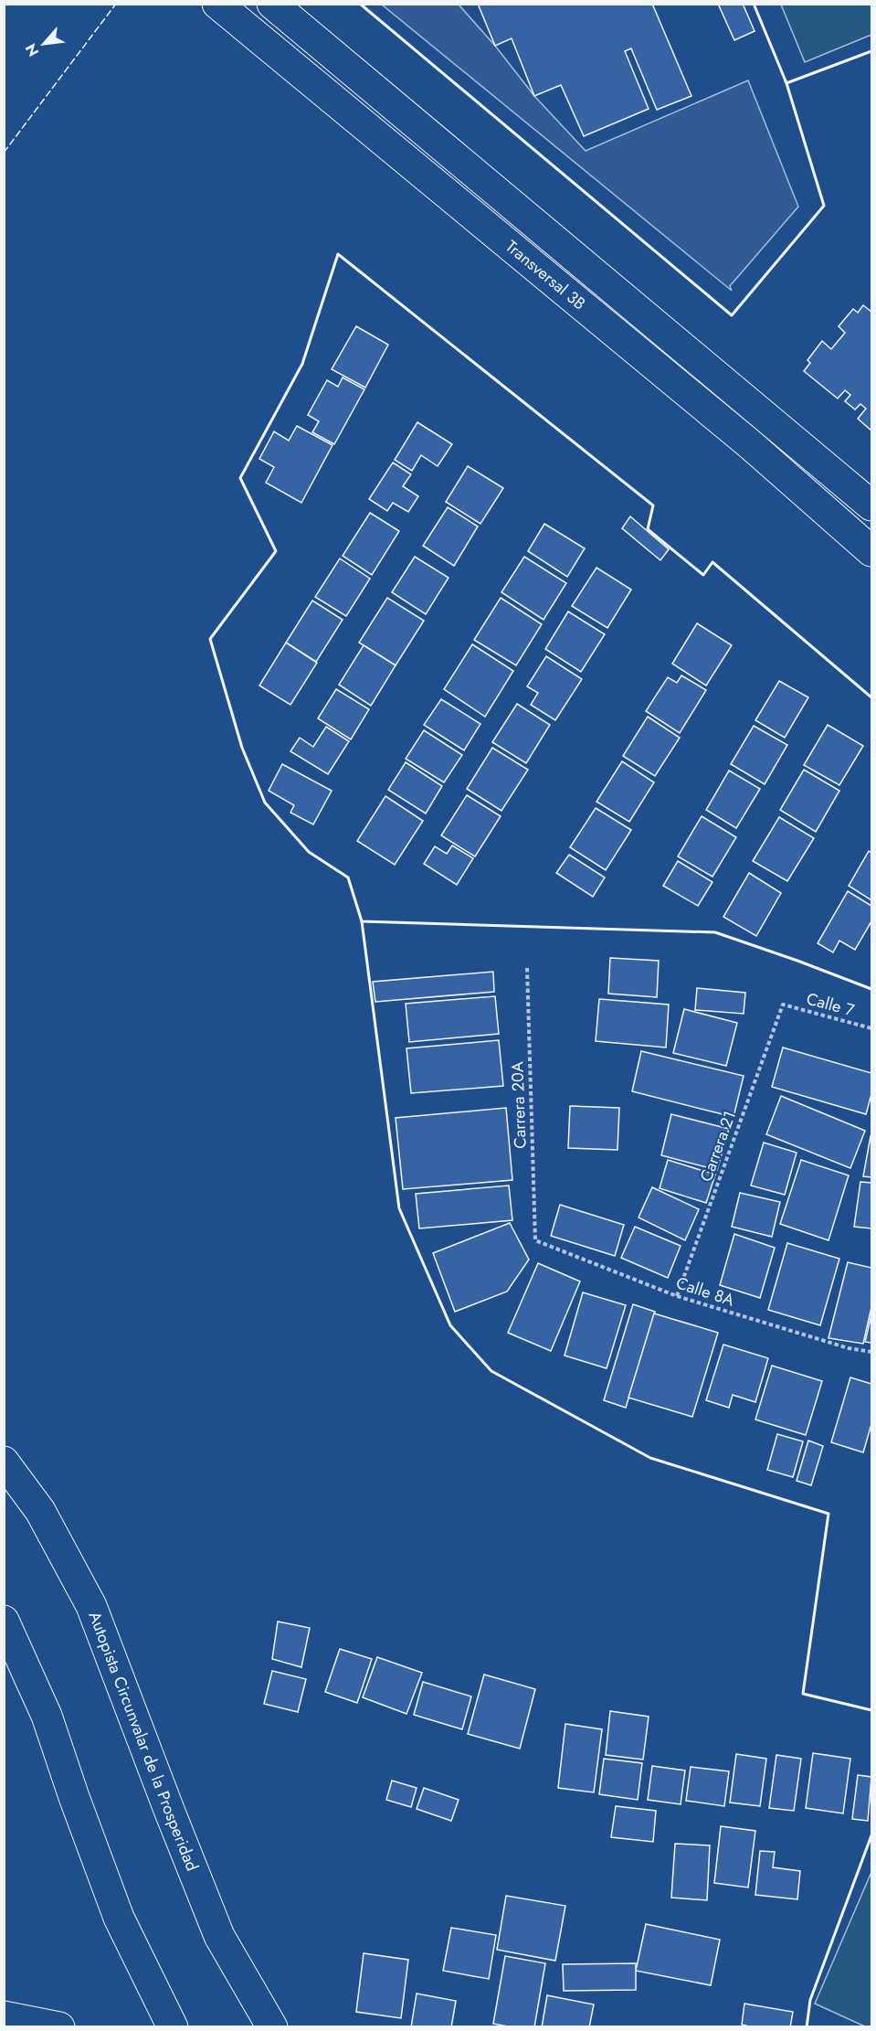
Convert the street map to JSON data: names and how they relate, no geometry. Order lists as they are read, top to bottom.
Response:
{
  "streets": {
    "main road": ["Transversal 3B", "Autopista Circunvalar de la Prosperidad"],
    "path": [
      "Calle 7",
      "Carrera 20A",
      "Carrera 21",
      "Calle 8A"
    ]
  },
  "crossings": [
    ["Calle 7", "Carrera 21"],
    ["Carrera 20A", "Calle 8A"],
    ["Carrera 21", "Calle 8A"]
  ],
  "north": "bottom left"
}
